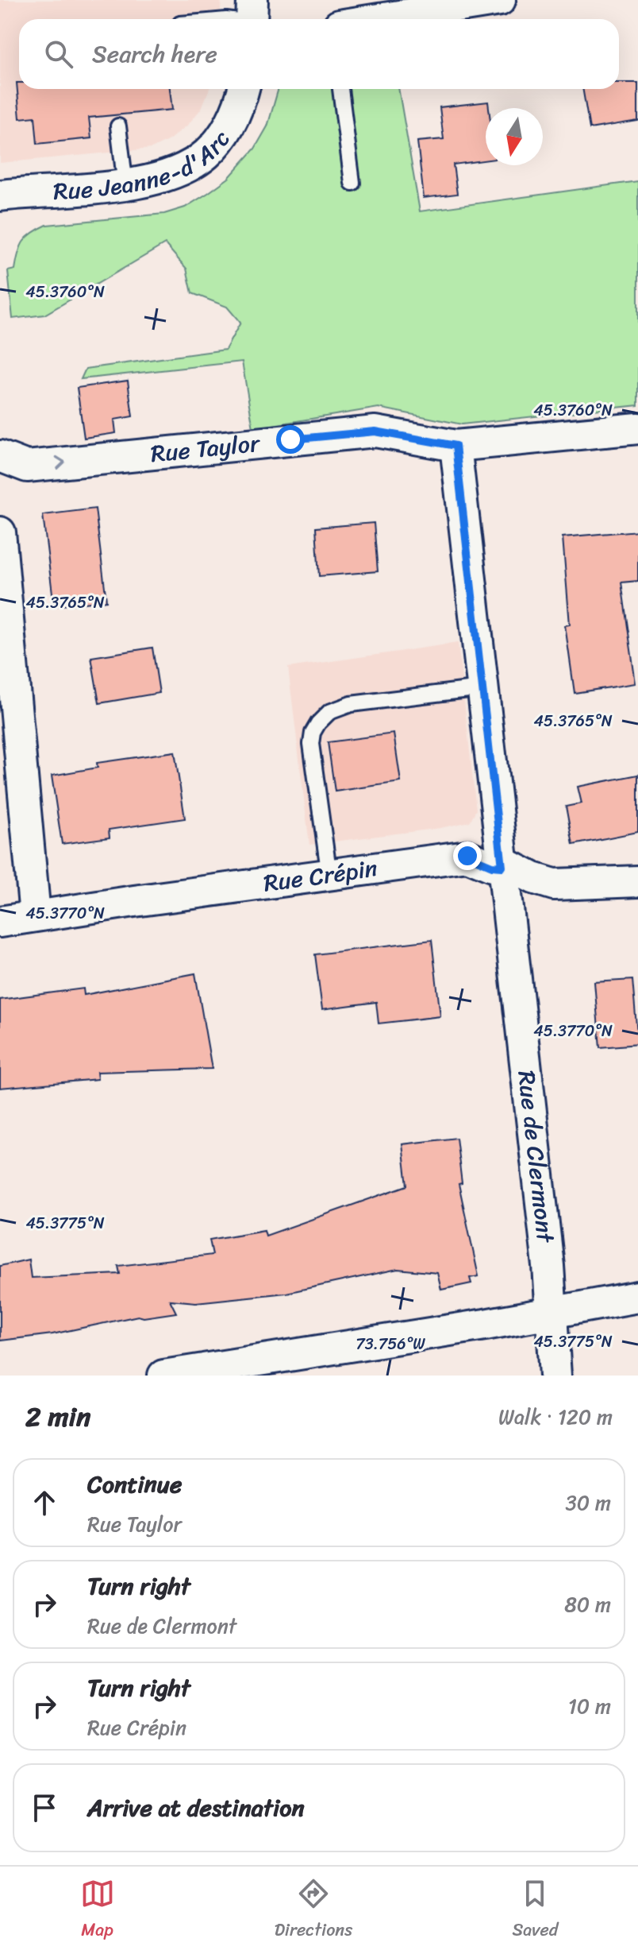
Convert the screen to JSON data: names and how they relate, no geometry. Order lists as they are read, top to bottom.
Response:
{
  "streets": {
    "street": [
      "Rue Jeanne-d'Arc",
      "Rue Taylor",
      "Rue Crépin",
      "Rue de Clermont"
    ]
  },
  "crossings": [
    ["Rue Taylor", "Rue de Clermont"],
    ["Rue Crépin", "Rue de Clermont"]
  ],
  "one_way": ["Rue Taylor"],
  "north": "bottom",
  "page": {
    "search": "Search here",
    "heading": ["2 min", "Walk · 120 m"],
    "list": [
      ["Continue", "Rue Taylor", "30 m"],
      ["Turn right", "Rue de Clermont", "80 m"],
      ["Turn right", "Rue Crépin", "10 m"],
      "Arrive at destination"
    ],
    "nav": ["Map", "Directions", "Saved"]
  },
  "coordinates": [
    "45.3760°N",
    "45.3765°N",
    "45.3770°N",
    "45.3775°N",
    "73.756°W"
  ]
}
